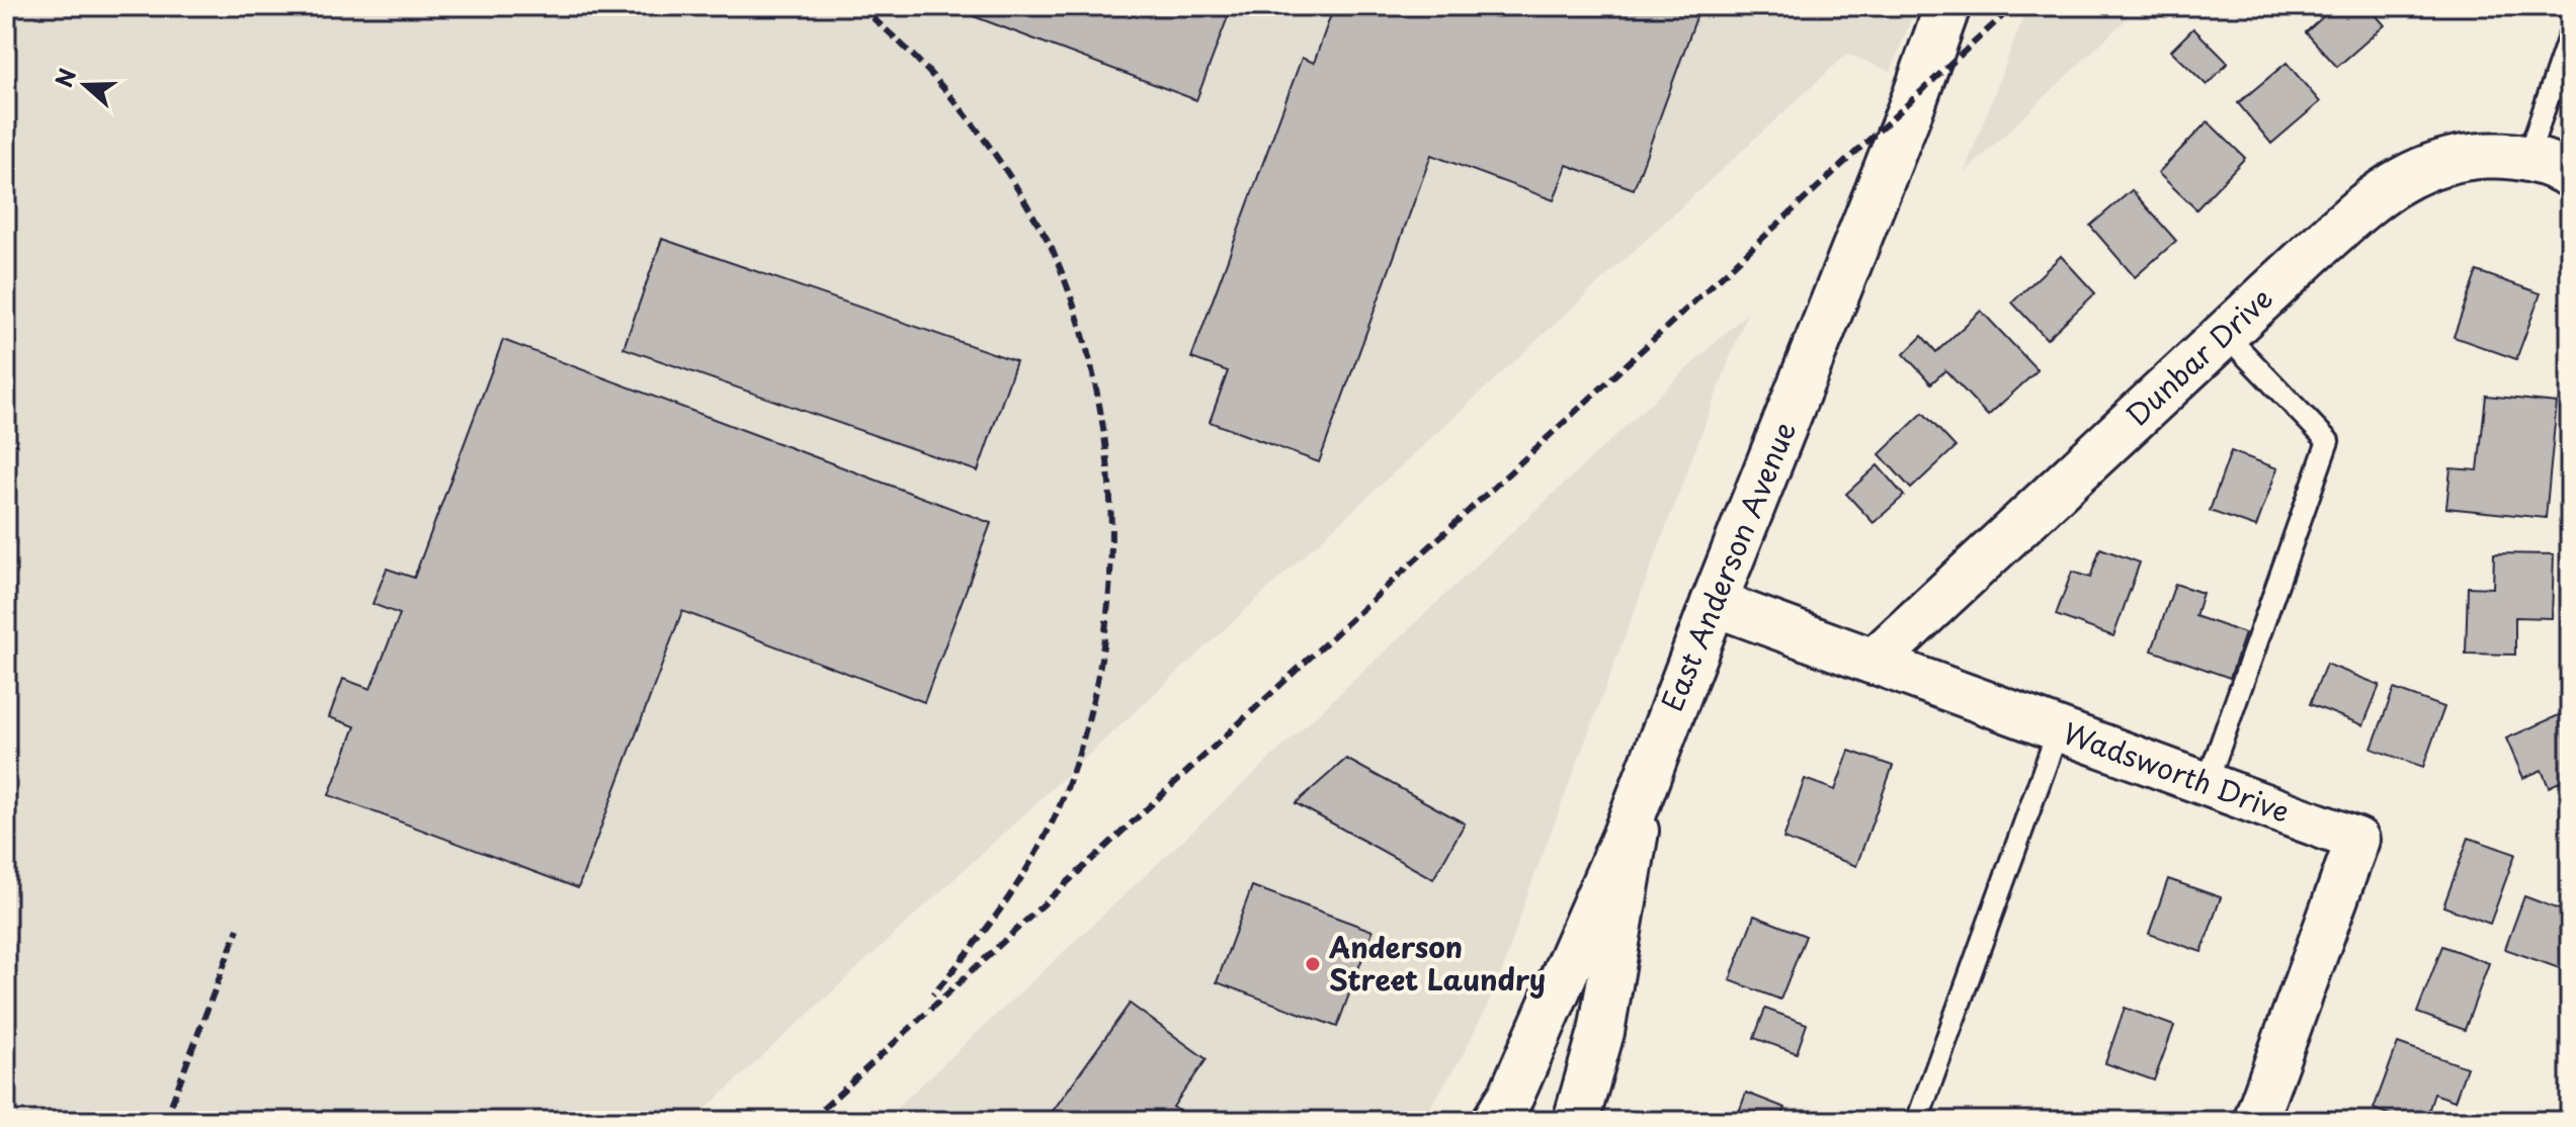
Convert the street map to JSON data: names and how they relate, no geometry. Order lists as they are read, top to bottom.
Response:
{
  "streets": {
    "street": ["Dunbar Drive", "East Anderson Avenue", "Wadsworth Drive"]
  },
  "crossings": [
    ["Dunbar Drive", "Wadsworth Drive"],
    ["East Anderson Avenue", "Wadsworth Drive"]
  ],
  "places": ["Anderson Street Laundry"],
  "north": "left"
}
